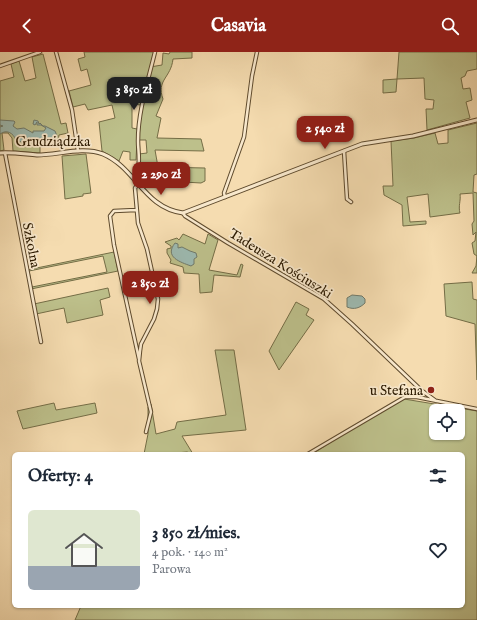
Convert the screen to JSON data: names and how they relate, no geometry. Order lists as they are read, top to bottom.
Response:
{
  "streets": {
    "street": ["Grudziądzka", "Szkolna", "Tadeusza Kościuszki"]
  },
  "crossings": [
    ["Grudziądzka", "Szkolna"],
    ["Grudziądzka", "Tadeusza Kościuszki"]
  ],
  "places": ["u Stefana"],
  "page": {
    "header": "Casavia",
    "price": [
      "3 850 zł",
      "2 540 zł",
      "2 290 zł",
      "2 850 zł"
    ],
    "heading": "Oferty: 4",
    "list": [
      {
        "name": "3 850 zł/mies.",
        "note": "4 pok. · 140 m² · Parowa"
      }
    ]
  }
}
